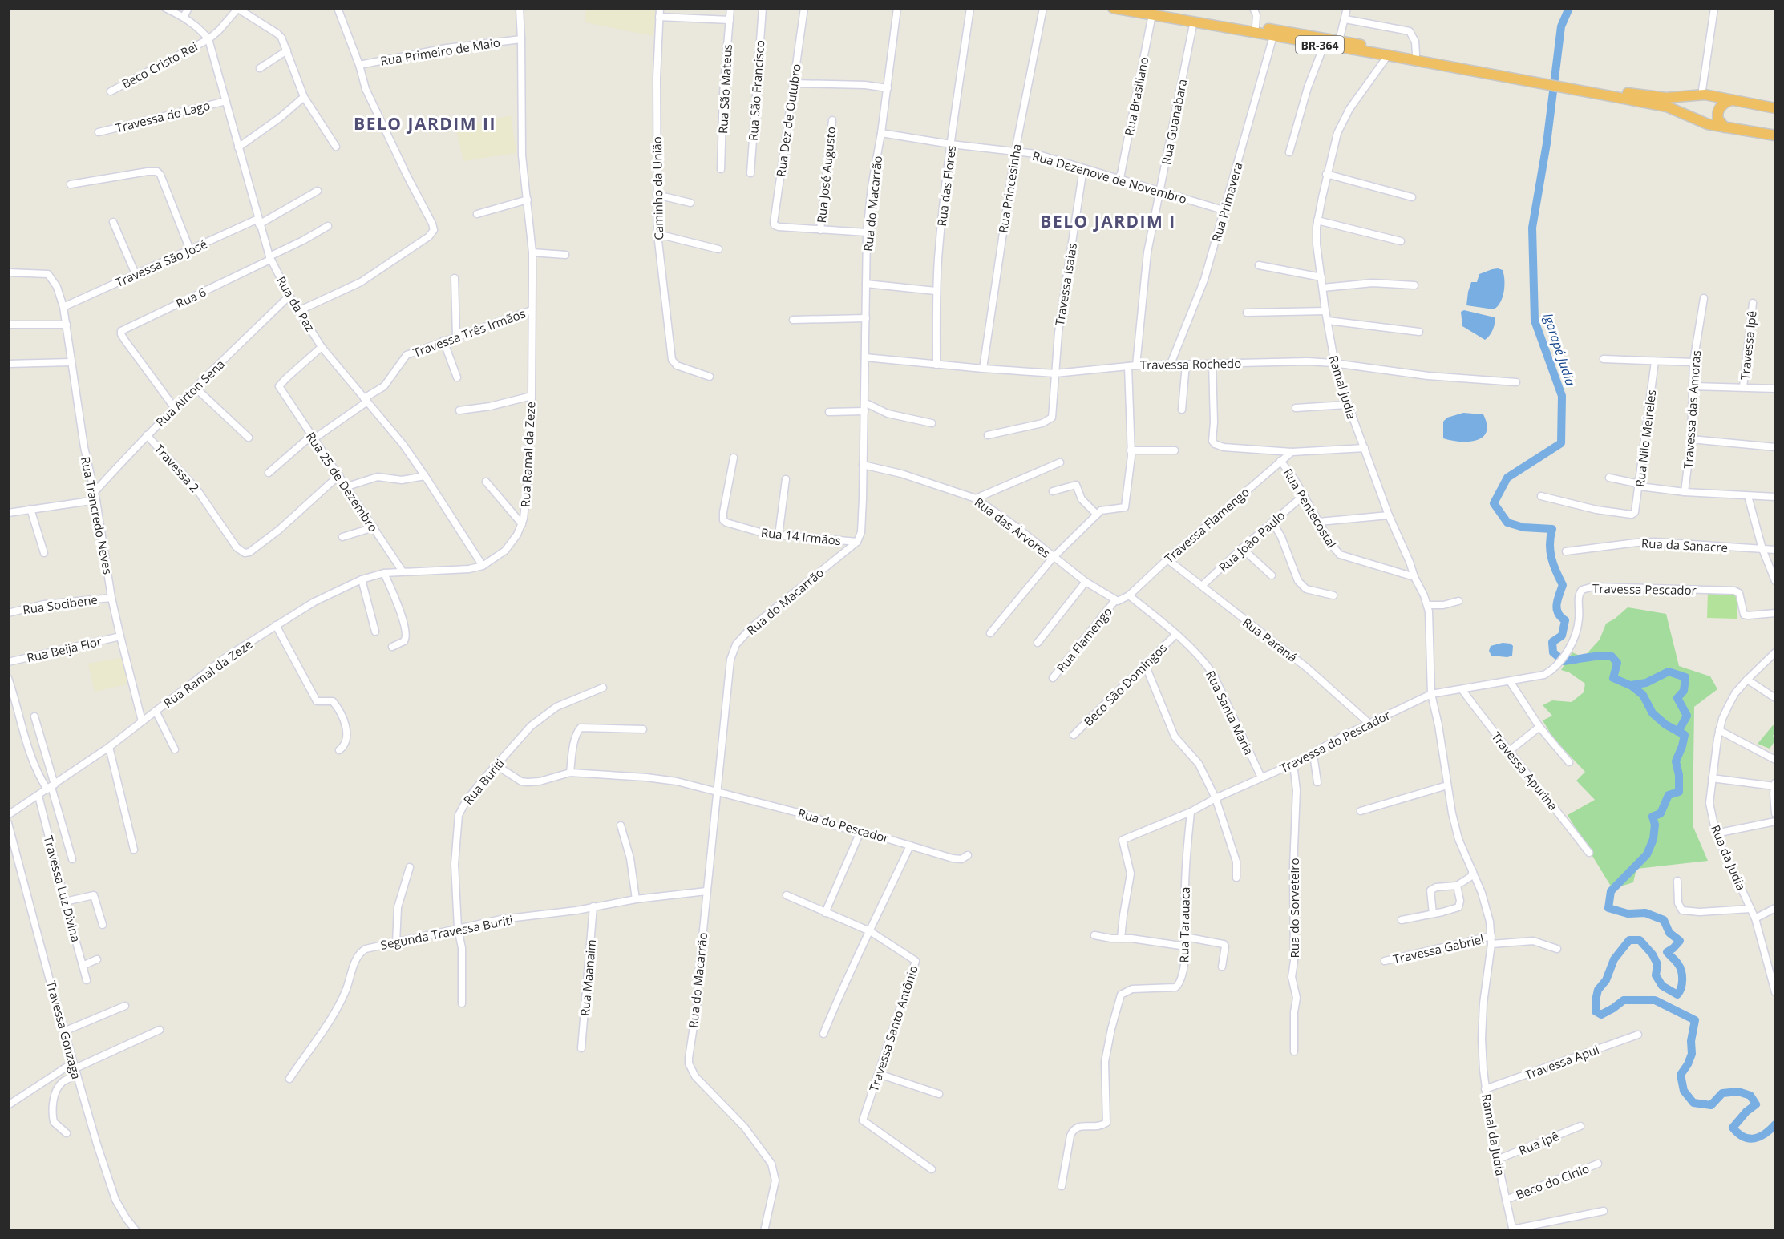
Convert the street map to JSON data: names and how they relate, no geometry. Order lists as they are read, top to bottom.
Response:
{
  "streets": {
    "highway": ["BR-364"],
    "street": [
      "Rua Primeiro de Maio",
      "Beco Cristo Rei",
      "Rua São Mateus",
      "Rua São Francisco",
      "Rua Brasiliano",
      "Travessa do Lago",
      "Rua Dez de Outubro",
      "Rua Guanabara",
      "Rua José Augusto",
      "Rua Dezenove de Novembro",
      "Rua das Flores",
      "Caminho da União",
      "Rua Princesinha",
      "Rua Primavera",
      "Rua do Macarrão",
      "Travessa São José",
      "Travessa Isaias",
      "Rua 6",
      "Rua da Paz",
      "Travessa Três Irmãos",
      "Travessa Ipê",
      "Travessa Rochedo",
      "Ramal Judia",
      "Rua Airton Sena",
      "Travessa das Amoras",
      "Rua Nilo Meireles",
      "Rua Ramal da Zeze",
      "Travessa 2",
      "Rua 25 de Dezembro",
      "Rua Pentecostal",
      "Rua Trancredo Neves",
      "Travessa Flamengo",
      "Rua das Árvores",
      "Rua 14 Irmãos",
      "Rua João Paulo",
      "Rua da Sanacre",
      "Travessa Pescador",
      "Rua Socibene",
      "Rua Flamengo",
      "Rua Paraná",
      "Rua Beija Flor",
      "Beco São Domingos",
      "Rua Santa Maria",
      "Travessa do Pescador",
      "Travessa Apurina",
      "Rua Buriti",
      "Rua do Pescador",
      "Rua da Judia",
      "Travessa Luz Divina",
      "Rua do Sorveteiro",
      "Rua Tarauaca",
      "Segunda Travessa Buriti",
      "Travessa Gabriel",
      "Rua Maanaim",
      "Travessa Santo Antônio",
      "Travessa Gonzaga",
      "Travessa Apui",
      "Ramal da Judia",
      "Rua Ipê",
      "Beco do Cirilo"
    ]
  },
  "crossings": [
    ["BR-364", "Rua Brasiliano"],
    ["BR-364", "Rua Guanabara"],
    ["BR-364", "Rua Primavera"],
    ["BR-364", "Ramal Judia"],
    ["Rua Primeiro de Maio", "Rua Ramal da Zeze"],
    ["Beco Cristo Rei", "Rua da Paz"],
    ["Rua Brasiliano", "Rua Dezenove de Novembro"],
    ["Travessa do Lago", "Rua da Paz"],
    ["Rua Dez de Outubro", "Rua José Augusto"],
    ["Rua Guanabara", "Rua Dezenove de Novembro"],
    ["Rua Guanabara", "Travessa Rochedo"],
    ["Rua Dezenove de Novembro", "Rua das Flores"],
    ["Rua Dezenove de Novembro", "Rua Princesinha"],
    ["Rua Dezenove de Novembro", "Rua Primavera"],
    ["Rua Dezenove de Novembro", "Rua do Macarrão"],
    ["Rua Dezenove de Novembro", "Travessa Isaias"],
    ["Rua das Flores", "Travessa Rochedo"],
    ["Rua Princesinha", "Travessa Rochedo"],
    ["Rua Primavera", "Travessa Rochedo"],
    ["Rua do Macarrão", "Travessa Rochedo"],
    ["Rua do Macarrão", "Rua das Árvores"],
    ["Rua do Macarrão", "Rua 14 Irmãos"],
    ["Rua do Macarrão", "Rua do Pescador"],
    ["Rua do Macarrão", "Segunda Travessa Buriti"],
    ["Travessa São José", "Rua da Paz"],
    ["Travessa São José", "Rua Trancredo Neves"],
    ["Travessa Isaias", "Travessa Rochedo"],
    ["Rua 6", "Rua da Paz"],
    ["Rua 6", "Rua Airton Sena"],
    ["Rua da Paz", "Travessa Três Irmãos"],
    ["Rua da Paz", "Rua Airton Sena"],
    ["Rua da Paz", "Rua Ramal da Zeze"],
    ["Rua da Paz", "Rua 25 de Dezembro"],
    ["Travessa Três Irmãos", "Rua Ramal da Zeze"],
    ["Travessa Rochedo", "Ramal Judia"],
    ["Ramal Judia", "Rua Pentecostal"],
    ["Ramal Judia", "Travessa do Pescador"],
    ["Rua Airton Sena", "Travessa 2"],
    ["Rua Airton Sena", "Rua Trancredo Neves"],
    ["Rua Ramal da Zeze", "Rua 25 de Dezembro"],
    ["Rua Ramal da Zeze", "Rua Trancredo Neves"],
    ["Rua Ramal da Zeze", "Travessa Luz Divina"],
    ["Travessa 2", "Rua 25 de Dezembro"],
    ["Rua Pentecostal", "Travessa Flamengo"],
    ["Rua Pentecostal", "Rua João Paulo"],
    ["Rua Trancredo Neves", "Rua Socibene"],
    ["Rua Trancredo Neves", "Rua Beija Flor"],
    ["Travessa Flamengo", "Rua Paraná"],
    ["Travessa Flamengo", "Rua Santa Maria"],
    ["Rua das Árvores", "Rua Flamengo"],
    ["Rua João Paulo", "Rua Paraná"],
    ["Travessa Pescador", "Travessa do Pescador"],
    ["Rua Paraná", "Travessa do Pescador"],
    ["Beco São Domingos", "Rua Santa Maria"],
    ["Rua Santa Maria", "Travessa do Pescador"],
    ["Travessa do Pescador", "Travessa Apurina"],
    ["Travessa do Pescador", "Rua do Sorveteiro"],
    ["Travessa do Pescador", "Rua Tarauaca"],
    ["Rua Buriti", "Rua do Pescador"],
    ["Rua Buriti", "Segunda Travessa Buriti"],
    ["Segunda Travessa Buriti", "Rua Maanaim"],
    ["Travessa Apui", "Ramal da Judia"],
    ["Ramal da Judia", "Rua Ipê"],
    ["Ramal da Judia", "Beco do Cirilo"]
  ],
  "districts": ["BELO JARDIM II", "BELO JARDIM I"],
  "water": ["Igarapé Judia"]
}
